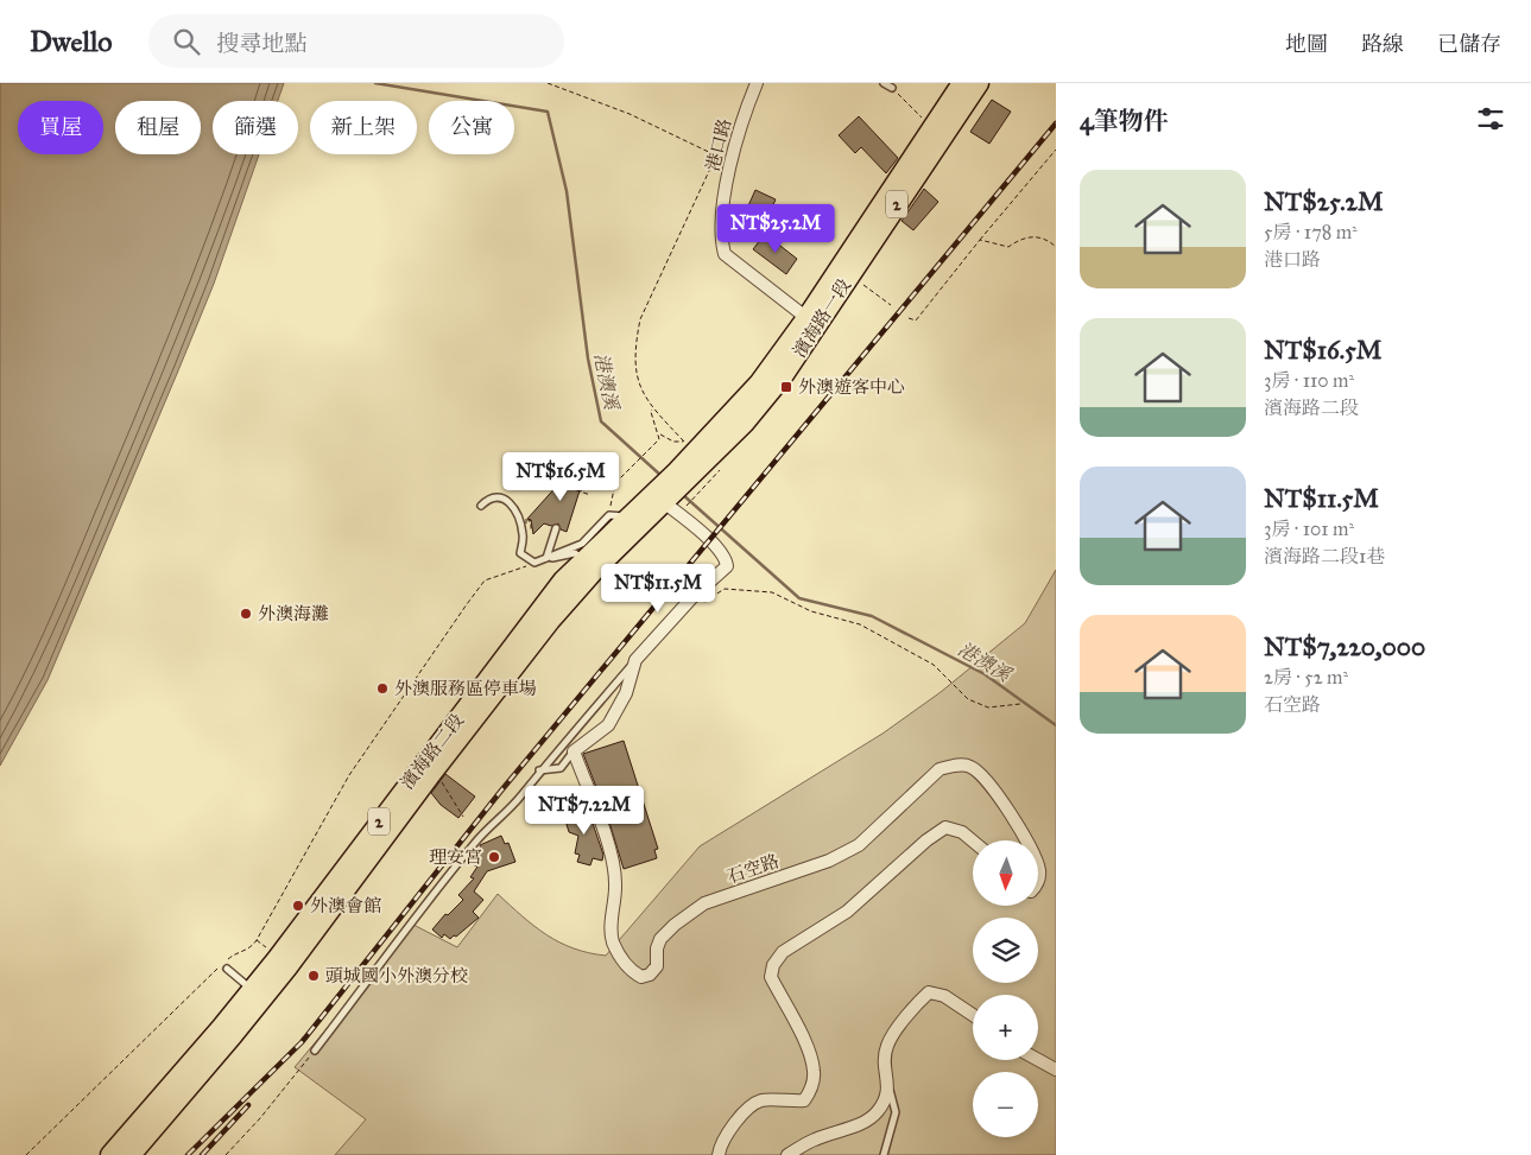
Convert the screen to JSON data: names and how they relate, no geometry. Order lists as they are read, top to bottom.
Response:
{
  "streets": {
    "main road": ["2", "濱海路一段", "濱海路二段"],
    "street": ["港口路", "石空路"]
  },
  "crossings": [
    ["港口路", "濱海路一段"],
    ["2", "濱海路一段"],
    ["2", "濱海路二段"]
  ],
  "water": ["港澳溪"],
  "places": {
    "transit": ["外澳遊客中心"],
    "other": [
      "外澳海灘",
      "外澳服務區停車場",
      "理安宮",
      "外澳會館",
      "頭城國小外澳分校"
    ]
  },
  "north": "bottom",
  "page": {
    "header": "Dwello",
    "search": "搜尋地點",
    "nav": ["地圖", "路線", "已儲存"],
    "heading": "4筆物件",
    "chip": [
      "買屋",
      "租屋",
      "篩選",
      "新上架",
      "公寓"
    ],
    "list": [
      {
        "name": "NT$25.2M",
        "note": "5房 · 178 m² · 港口路"
      },
      {
        "name": "NT$16.5M",
        "note": "3房 · 110 m² · 濱海路二段"
      },
      {
        "name": "NT$11.5M",
        "note": "3房 · 101 m² · 濱海路二段1巷"
      },
      {
        "name": "NT$7,220,000",
        "note": "2房 · 52 m² · 石空路"
      }
    ],
    "price": [
      "NT$25.2M",
      "NT$16.5M",
      "NT$11.5M",
      "NT$7.22M"
    ],
    "map_buttons": ["+", "−"]
  }
}
